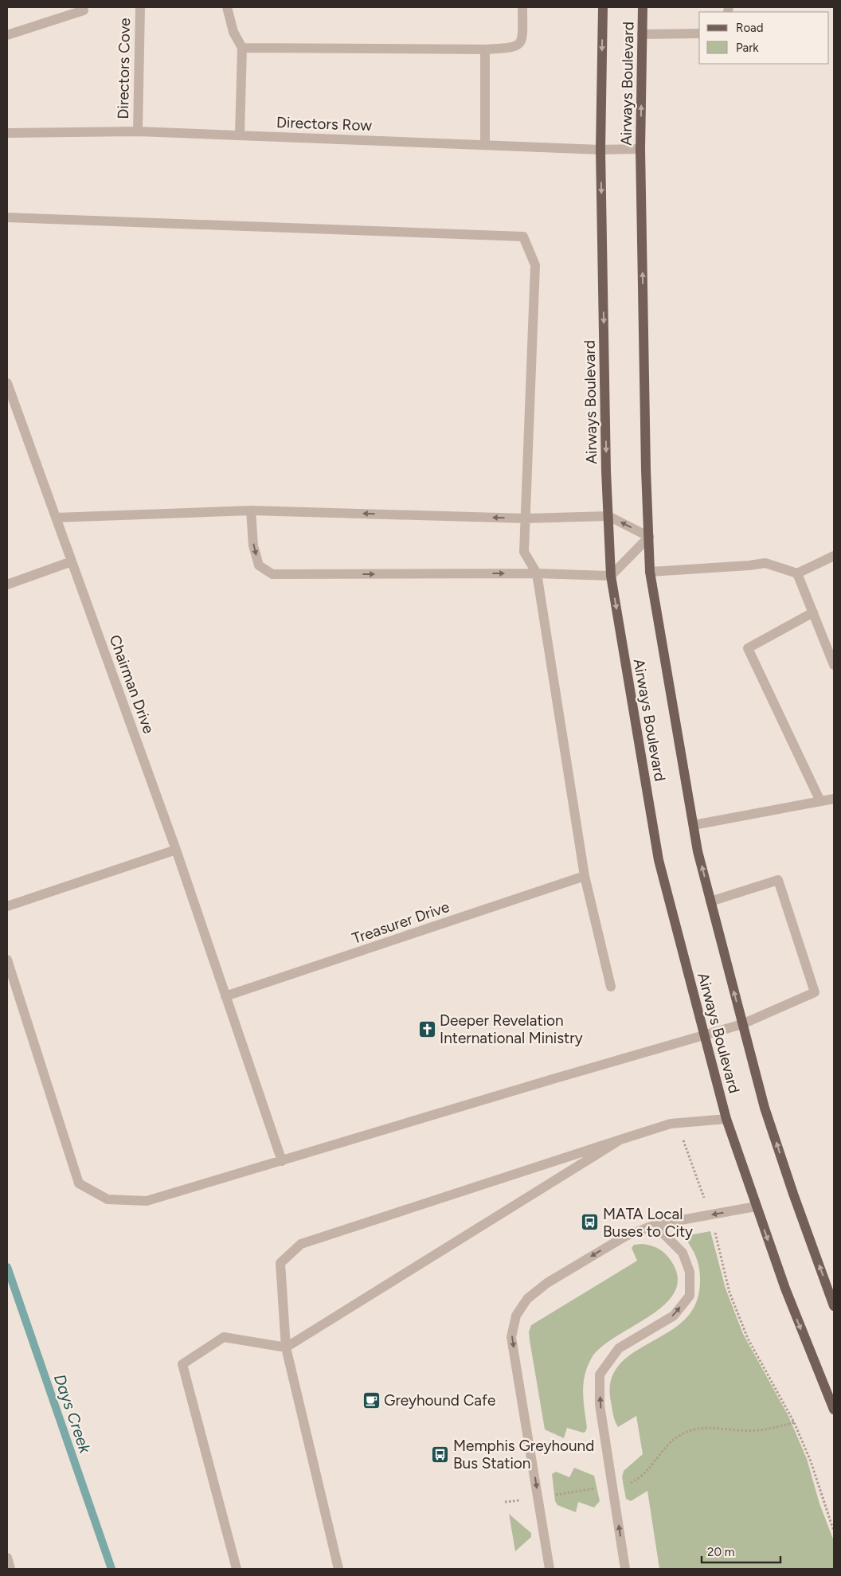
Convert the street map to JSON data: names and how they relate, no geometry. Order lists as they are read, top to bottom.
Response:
{
  "streets": {
    "main road": ["Airways Boulevard"],
    "street": [
      "Directors Cove",
      "Directors Row",
      "Chairman Drive",
      "Treasurer Drive"
    ]
  },
  "crossings": [
    ["Directors Cove", "Directors Row"],
    ["Airways Boulevard", "Directors Row"],
    ["Chairman Drive", "Treasurer Drive"]
  ],
  "water": ["Days Creek"],
  "places": {
    "church": ["Deeper Revelation International Ministry"],
    "bus stop": ["MATA Local Buses to City", "Memphis Greyhound Bus Station"],
    "cafe": ["Greyhound Cafe"]
  },
  "legend": ["Road", "Park"],
  "scale_bar": "20 m"
}
